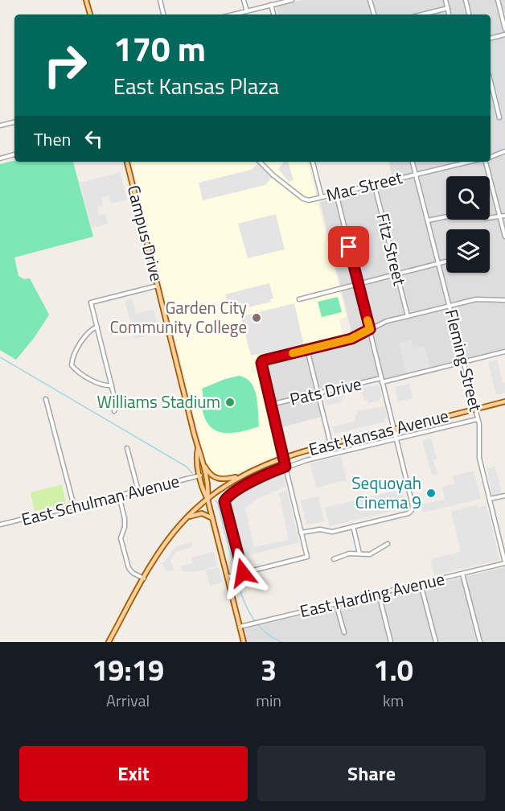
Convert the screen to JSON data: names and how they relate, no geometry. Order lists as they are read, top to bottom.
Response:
{
  "streets": {
    "main road": ["Campus Drive", "East Kansas Avenue"],
    "street": [
      "Mac Street",
      "Fitz Street",
      "Fleming Street",
      "Pats Drive",
      "East Schulman Avenue",
      "East Harding Avenue"
    ]
  },
  "crossings": [
    ["Mac Street", "Fitz Street"],
    ["Mac Street", "Fleming Street"],
    ["Campus Drive", "East Kansas Avenue"],
    ["Campus Drive", "East Schulman Avenue"],
    ["Campus Drive", "East Harding Avenue"],
    ["Fleming Street", "Pats Drive"],
    ["Fleming Street", "East Kansas Avenue"],
    ["Fleming Street", "East Harding Avenue"]
  ],
  "places": ["Garden City Community College", "Williams Stadium", "Sequoyah Cinema 9"],
  "page": {
    "turn": ["170 m", "East Kansas Plaza"],
    "then": "Then",
    "eta": [
      "19:19",
      "Arrival",
      "3",
      "min",
      "1.0",
      "km"
    ],
    "buttons": ["Exit", "Share"]
  }
}
